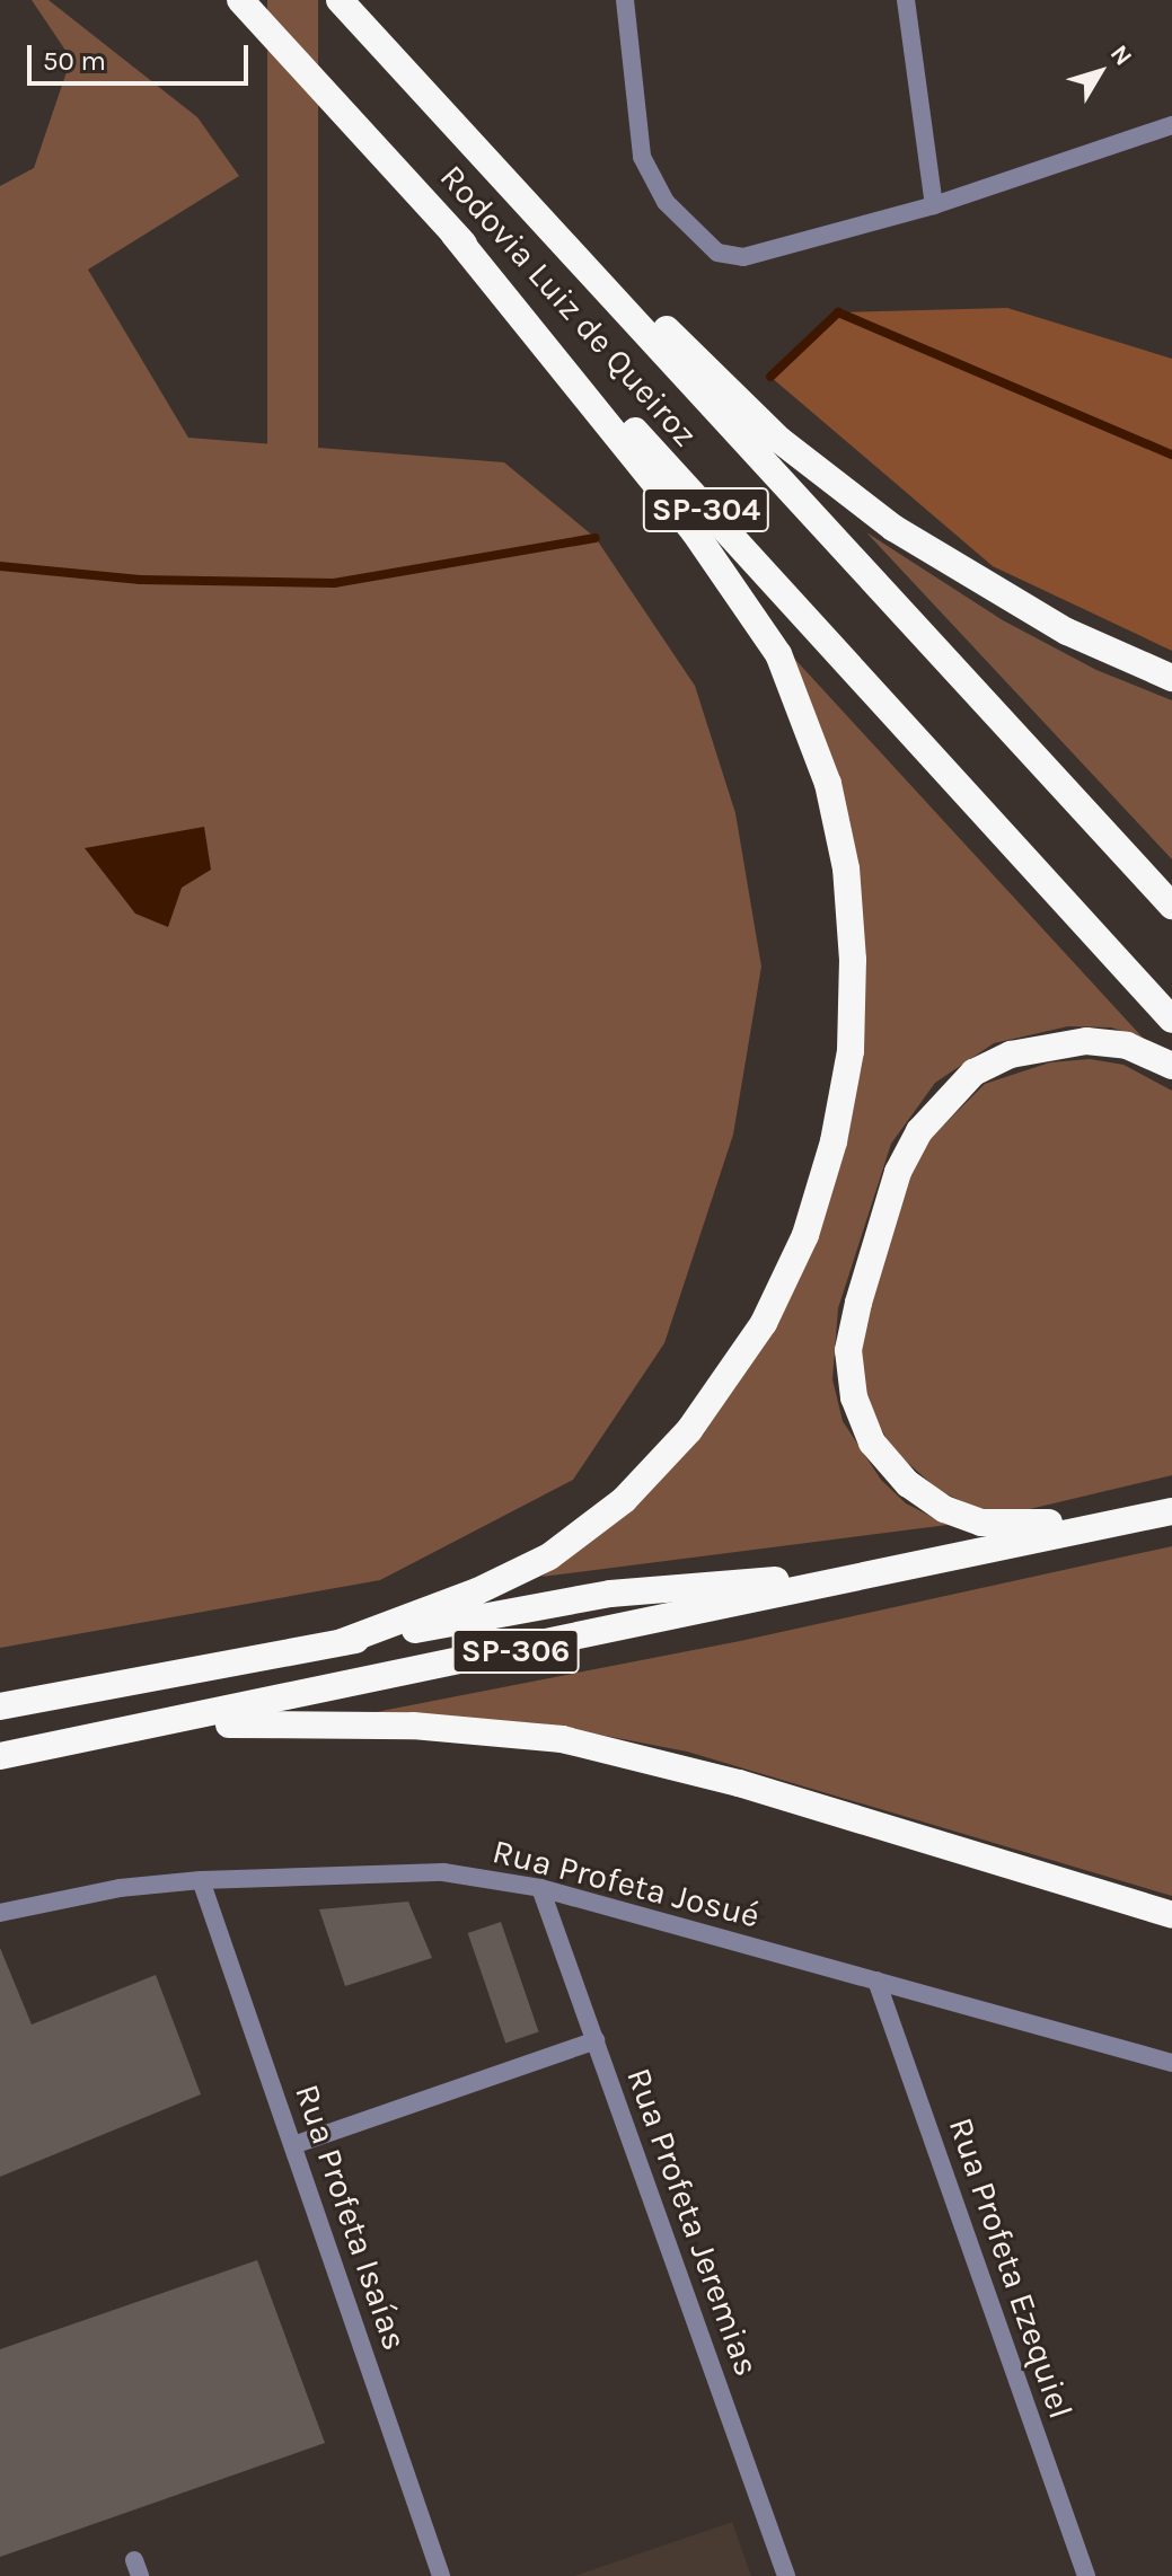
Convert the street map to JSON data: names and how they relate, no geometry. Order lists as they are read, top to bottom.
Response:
{
  "streets": {
    "highway": ["Rodovia Luiz de Queiroz", "SP-304", "SP-306"],
    "street": [
      "Rua Profeta Josué",
      "Rua Profeta Isaías",
      "Rua Profeta Jeremias",
      "Rua Profeta Ezequiel"
    ]
  },
  "crossings": [
    ["Rua Profeta Josué", "Rua Profeta Isaías"],
    ["Rua Profeta Josué", "Rua Profeta Jeremias"],
    ["Rua Profeta Josué", "Rua Profeta Ezequiel"]
  ],
  "scale_bar": "50 m",
  "north": "top right"
}
